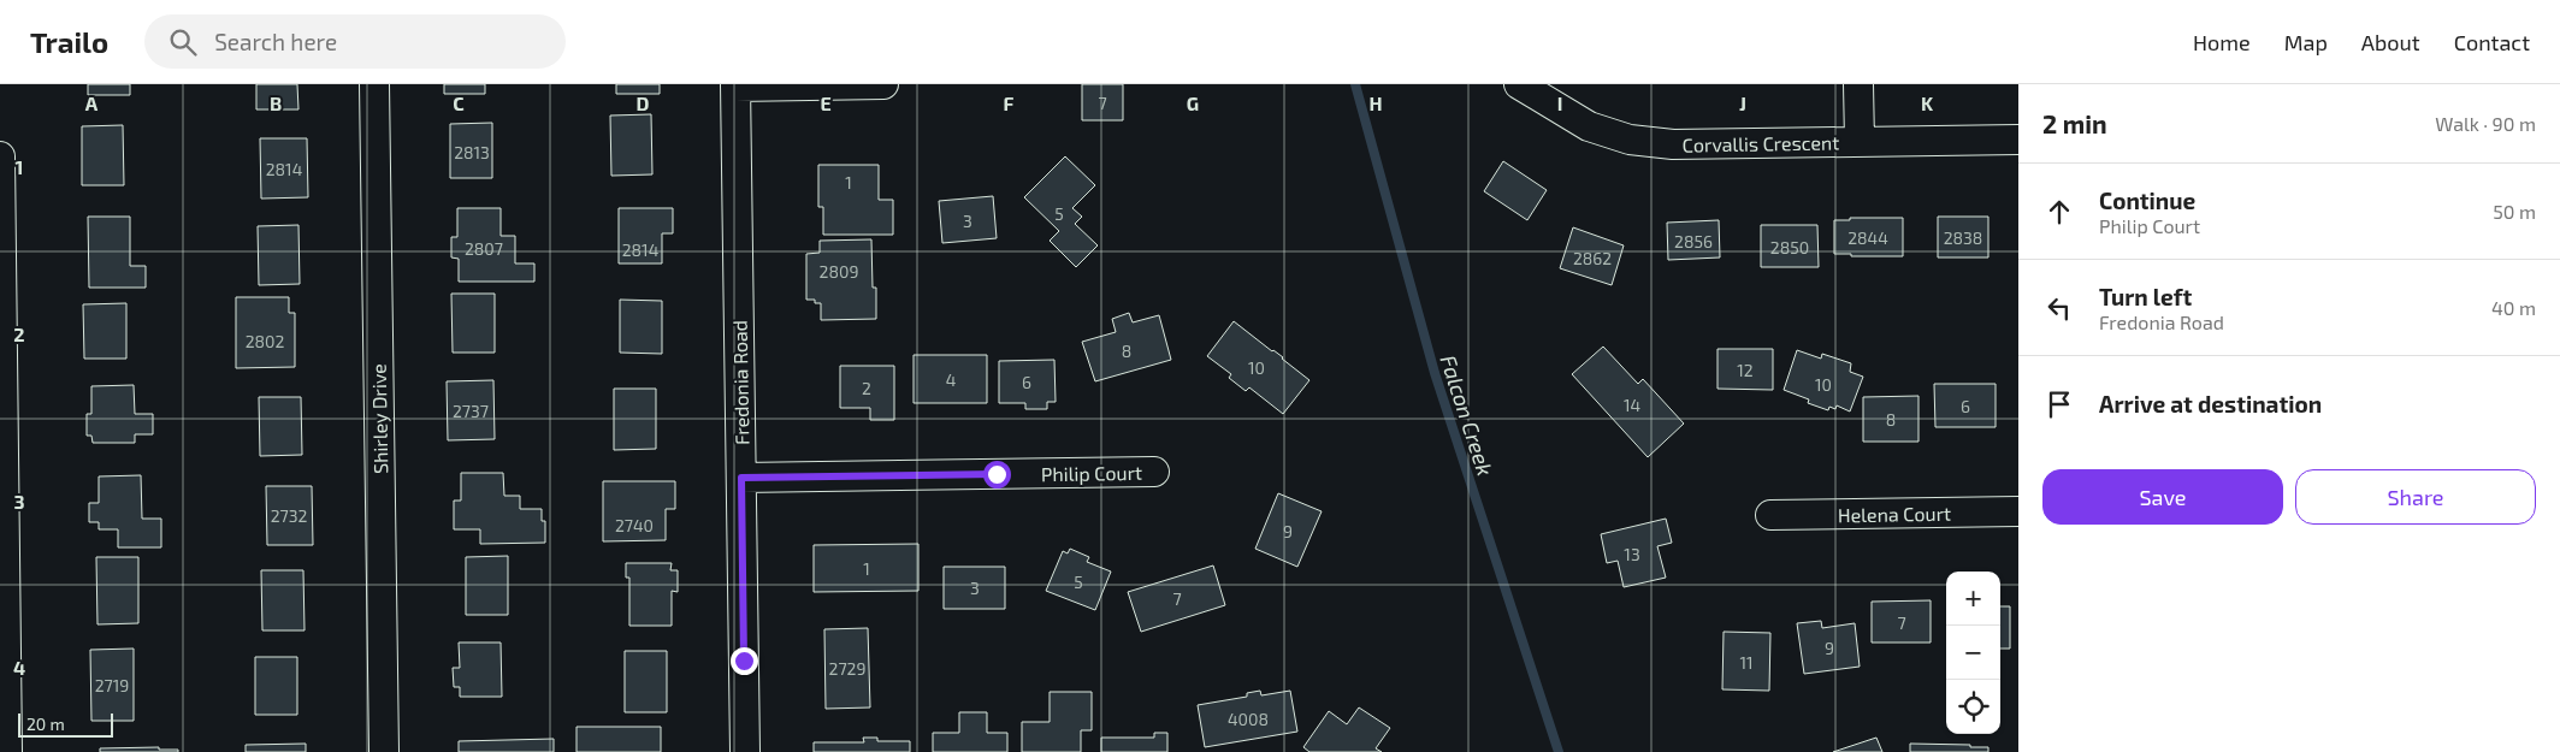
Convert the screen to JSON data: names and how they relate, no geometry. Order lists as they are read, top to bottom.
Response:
{
  "streets": {
    "street": [
      "Corvallis Crescent",
      "Fredonia Road",
      "Shirley Drive",
      "Philip Court",
      "Helena Court"
    ]
  },
  "crossings": [
    ["Fredonia Road", "Philip Court"]
  ],
  "water": ["Falcon Creek"],
  "house_numbers": [
    "7",
    "2813",
    "2814",
    "1",
    "5",
    "3",
    "2844",
    "2838",
    "2856",
    "2850",
    "2807",
    "2814",
    "2862",
    "2809",
    "2802",
    "8",
    "10",
    "12",
    "4",
    "6",
    "10",
    "2",
    "14",
    "6",
    "2737",
    "8",
    "2732",
    "2740",
    "9",
    "13",
    "1",
    "5",
    "3",
    "7",
    "7",
    "9",
    "11",
    "2729",
    "2719",
    "4008"
  ],
  "scale_bar": "20 m",
  "page": {
    "header": "Trailo",
    "search": "Search here",
    "nav": [
      "Home",
      "Map",
      "About",
      "Contact"
    ],
    "heading": ["2 min", "Walk · 90 m"],
    "list": [
      ["Continue", "Philip Court", "50 m"],
      ["Turn left", "Fredonia Road", "40 m"],
      "Arrive at destination"
    ],
    "buttons": ["Save", "Share"],
    "map_buttons": ["+", "−"],
    "scale": "20 m"
  },
  "grid": {
    "columns": [
      "A",
      "B",
      "C",
      "D",
      "E",
      "F",
      "G",
      "H",
      "I",
      "J",
      "K"
    ],
    "rows": [
      "1",
      "2",
      "3",
      "4"
    ]
  }
}
